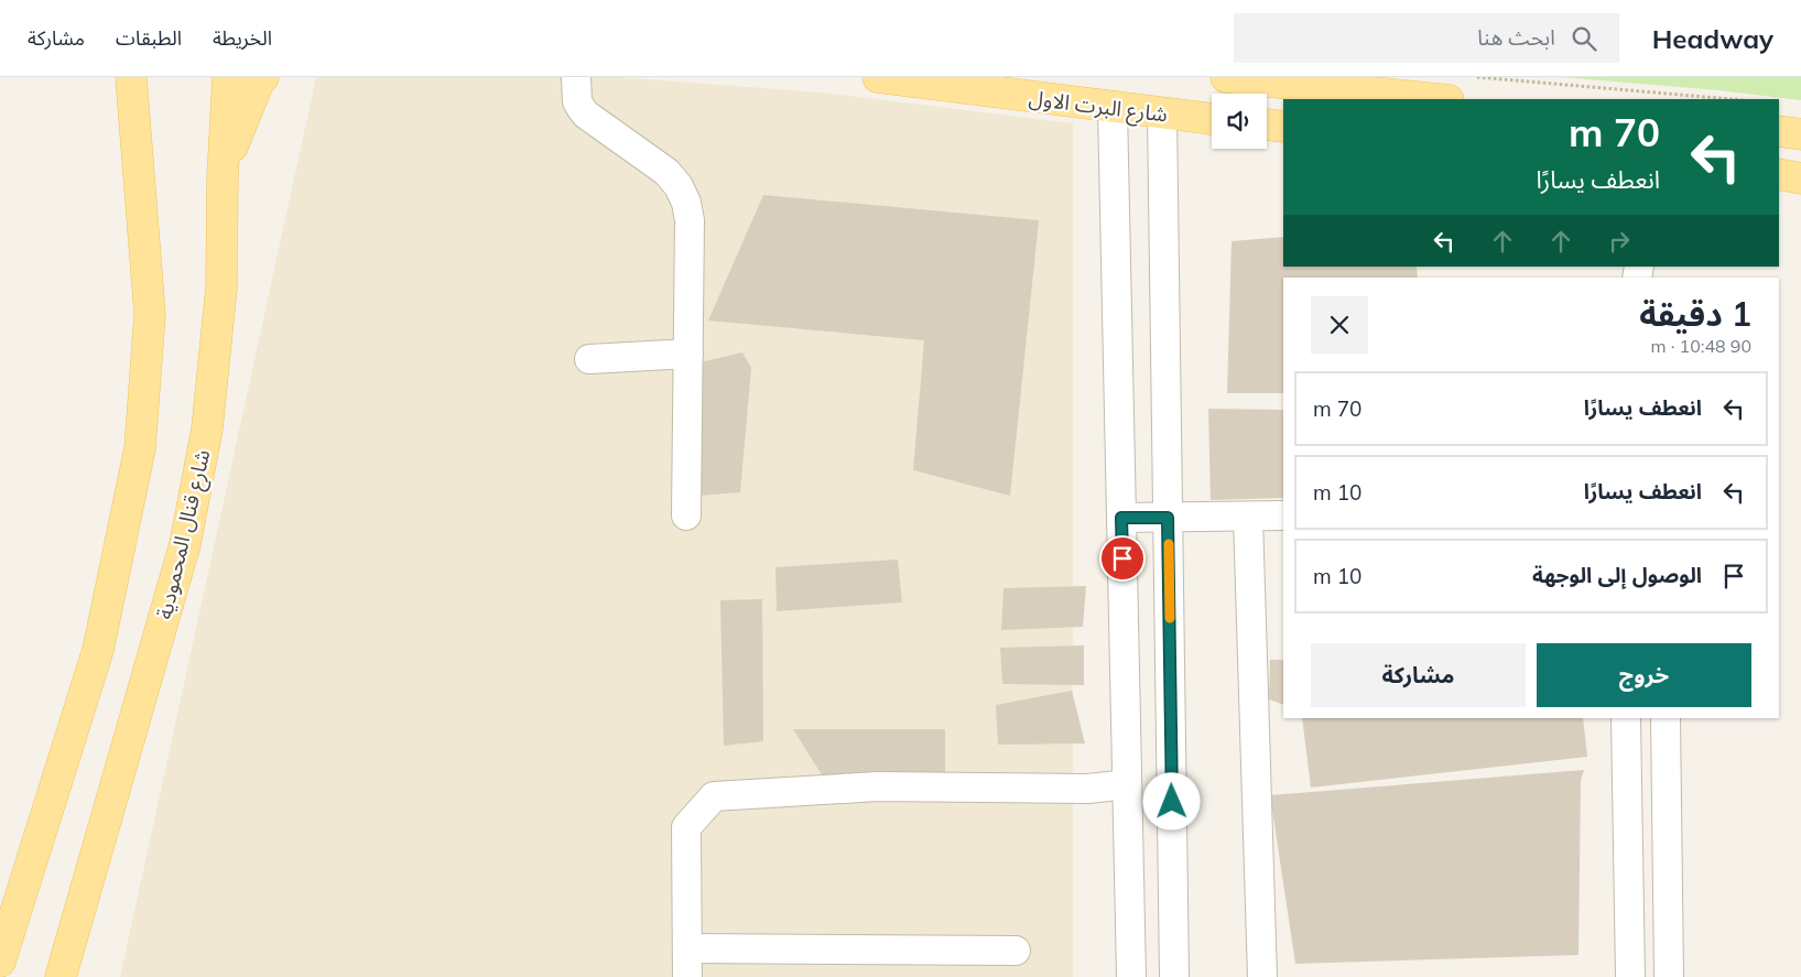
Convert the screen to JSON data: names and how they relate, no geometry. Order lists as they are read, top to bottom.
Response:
{
  "streets": {
    "main road": ["شارع البرت الاول", "شارع قنال المحمودية"]
  },
  "page": {
    "header": "Headway",
    "search": "ابحث هنا",
    "nav": ["الخريطة", "الطبقات", "مشاركة"],
    "turn": ["70 m", "انعطف يسارًا"],
    "heading": ["1 دقيقة", "90 m · 10:48"],
    "list": [
      {
        "name": "انعطف يسارًا",
        "value": "70 m"
      },
      {
        "name": "انعطف يسارًا",
        "value": "10 m"
      },
      {
        "name": "الوصول إلى الوجهة",
        "value": "10 m"
      }
    ],
    "buttons": ["خروج", "مشاركة"]
  }
}
